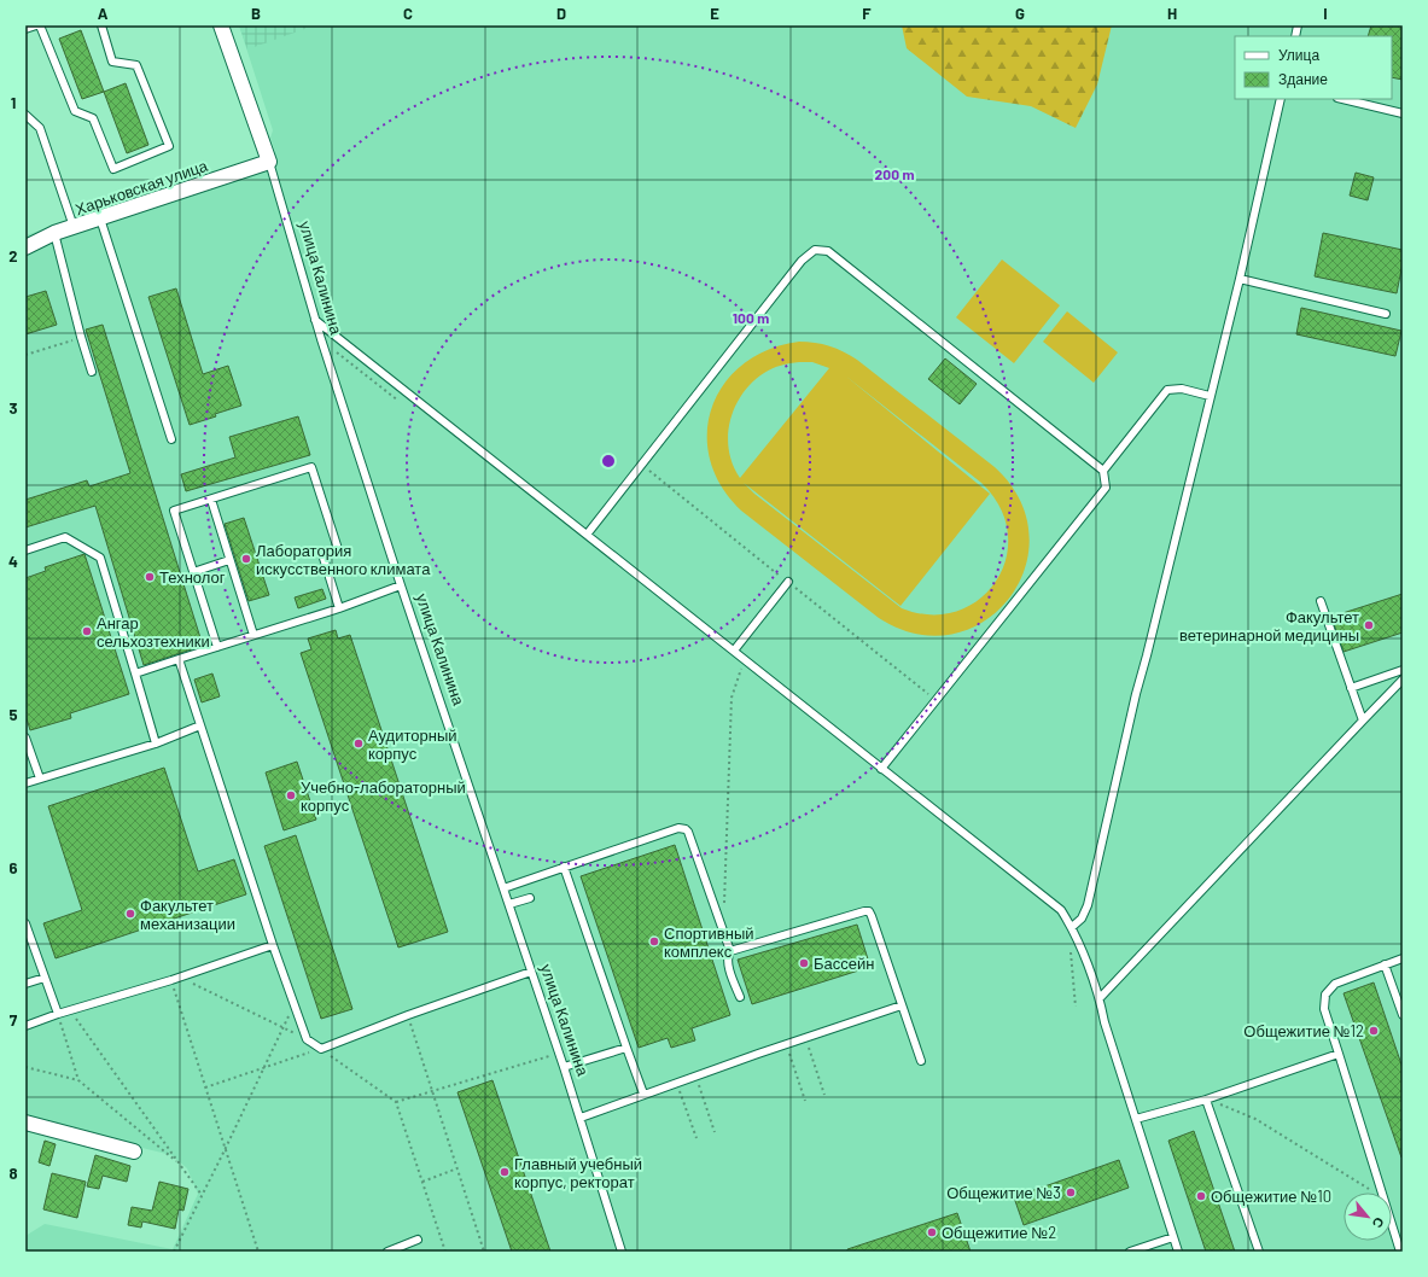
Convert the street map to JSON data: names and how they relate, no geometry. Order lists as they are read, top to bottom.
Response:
{
  "streets": {
    "street": ["Харьковская улица", "улица Калинина"]
  },
  "crossings": [
    ["Харьковская улица", "улица Калинина"]
  ],
  "places": [
    "Лаборатория искусственного климата",
    "Технолог",
    "Факультет ветеринарной медицины",
    "Ангар сельхозтехники",
    "Аудиторный корпус",
    "Учебно-лабораторный корпус",
    "Факультет механизации",
    "Спортивный комплекс",
    "Бассейн",
    "Общежитие №12",
    "Главный учебный корпус, ректорат",
    "Общежитие №3",
    "Общежитие №10",
    "Общежитие №2"
  ],
  "legend": ["Улица", "Здание"],
  "north": "bottom right",
  "grid": {
    "columns": [
      "A",
      "B",
      "C",
      "D",
      "E",
      "F",
      "G",
      "H",
      "I"
    ],
    "rows": [
      "1",
      "2",
      "3",
      "4",
      "5",
      "6",
      "7",
      "8"
    ]
  },
  "rings": ["200 m", "100 m"]
}
